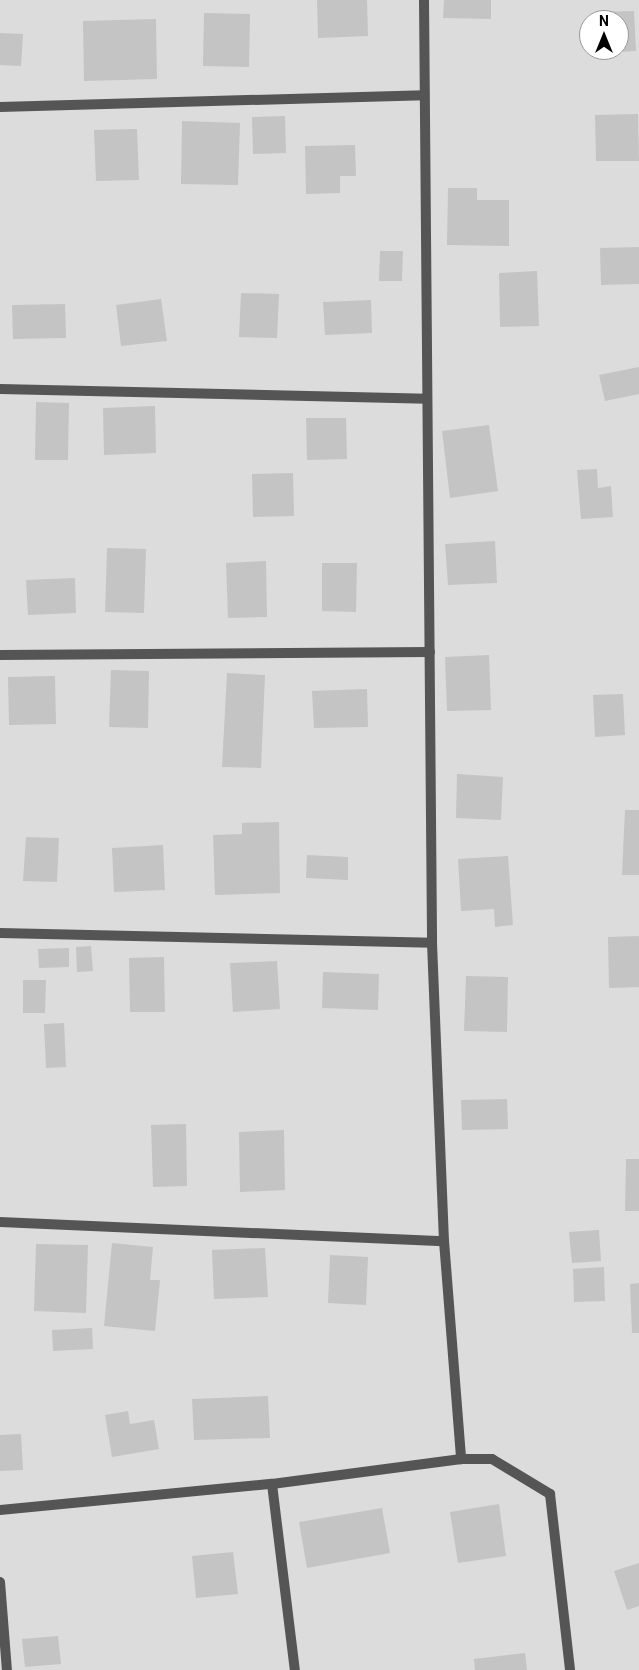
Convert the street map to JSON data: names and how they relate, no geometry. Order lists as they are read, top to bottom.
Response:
{
  "north": "top"
}
